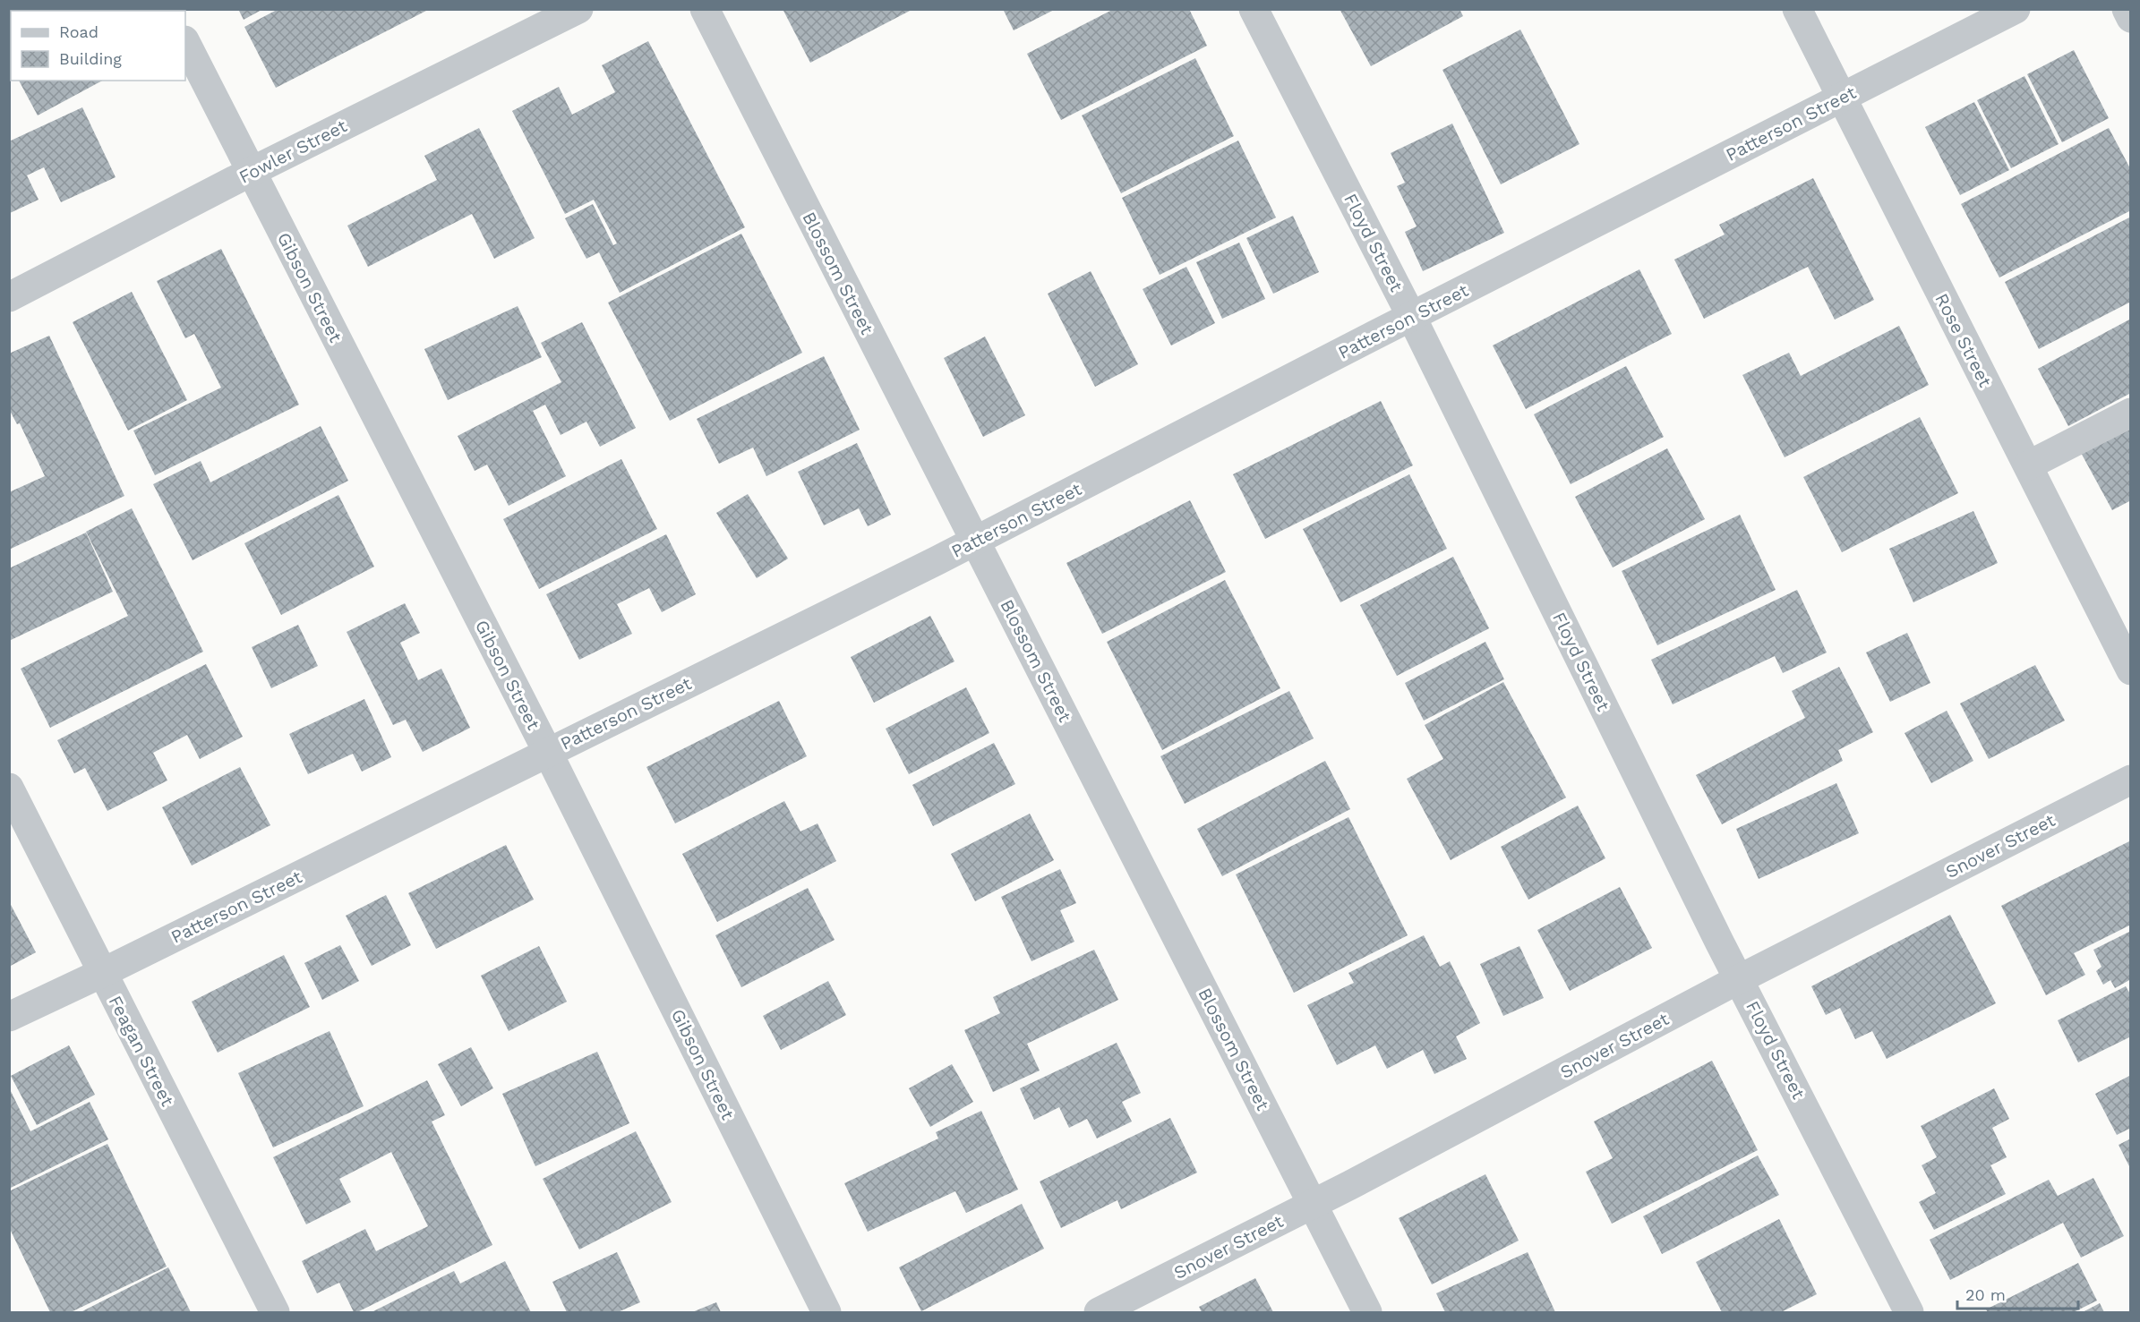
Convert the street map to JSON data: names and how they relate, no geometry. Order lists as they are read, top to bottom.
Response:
{
  "streets": {
    "street": [
      "Patterson Street",
      "Fowler Street",
      "Floyd Street",
      "Blossom Street",
      "Gibson Street",
      "Rose Street",
      "Snover Street",
      "Feagan Street"
    ]
  },
  "crossings": [
    ["Patterson Street", "Floyd Street"],
    ["Patterson Street", "Blossom Street"],
    ["Patterson Street", "Gibson Street"],
    ["Patterson Street", "Rose Street"],
    ["Patterson Street", "Feagan Street"],
    ["Fowler Street", "Gibson Street"],
    ["Floyd Street", "Snover Street"],
    ["Blossom Street", "Snover Street"]
  ],
  "legend": ["Road", "Building"],
  "scale_bar": "20 m"
}
